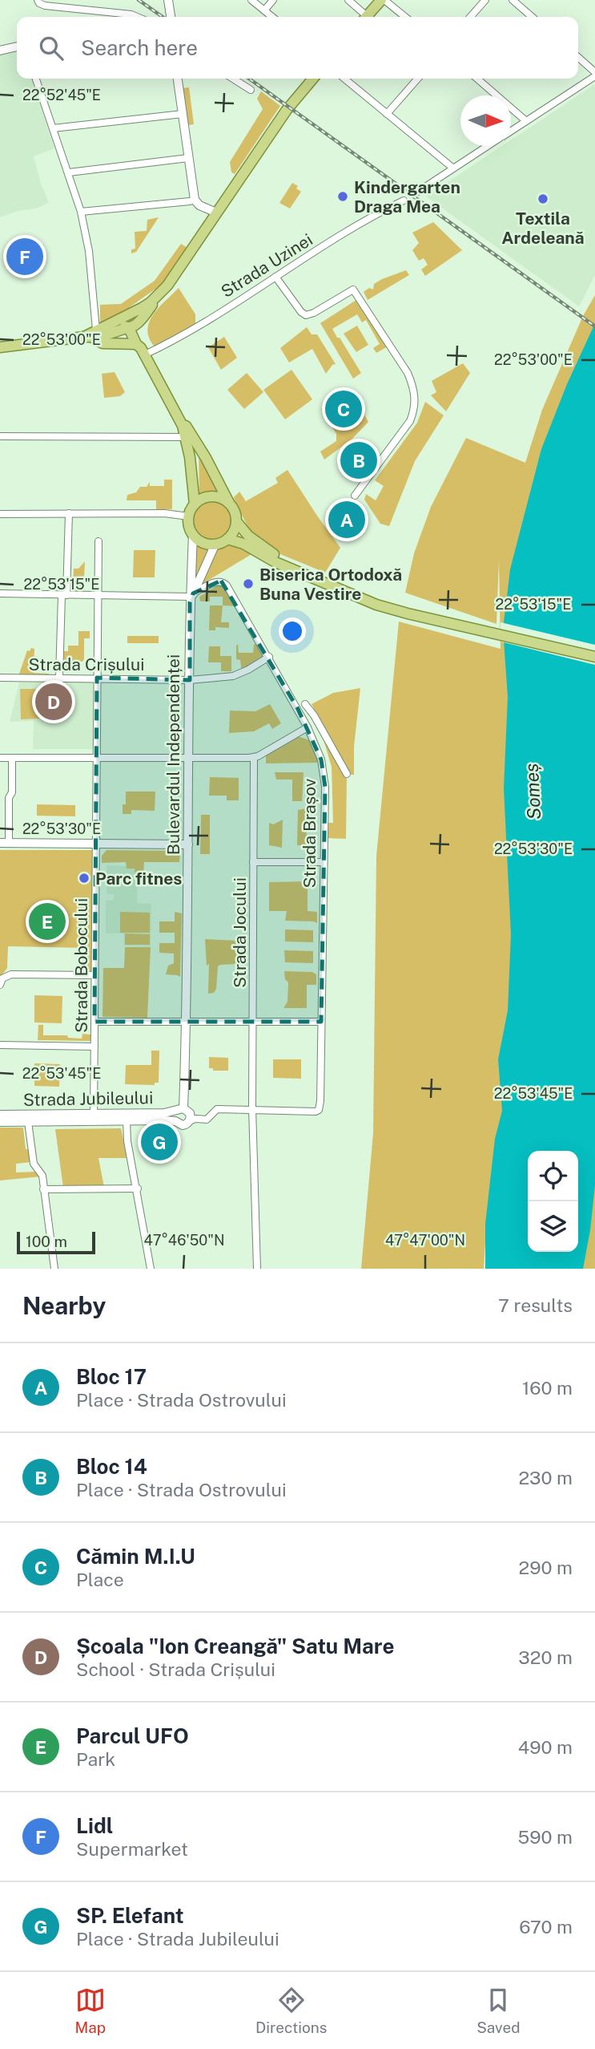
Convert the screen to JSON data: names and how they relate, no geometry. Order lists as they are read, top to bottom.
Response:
{
  "streets": {
    "main road": ["Bulevardul Independenței"],
    "street": [
      "Strada Uzinei",
      "Strada Crișului",
      "Strada Brașov",
      "Strada Jocului",
      "Strada Bobocului",
      "Strada Jubileului"
    ]
  },
  "crossings": [
    ["Strada Crișului", "Bulevardul Independenței"],
    ["Strada Crișului", "Strada Brașov"],
    ["Strada Crișului", "Strada Bobocului"],
    ["Bulevardul Independenței", "Strada Brașov"],
    ["Bulevardul Independenței", "Strada Jubileului"],
    ["Strada Brașov", "Strada Jocului"],
    ["Strada Bobocului", "Strada Jubileului"]
  ],
  "water": ["Someș"],
  "places": [
    "Kindergarten Draga Mea",
    "Textila Ardeleană",
    "Biserica Ortodoxă Buna Vestire",
    "Parc fitnes"
  ],
  "scale_bar": "100 m",
  "north": "right",
  "page": {
    "search": "Search here",
    "pins": [
      "F",
      "C",
      "B",
      "A",
      "D",
      "E",
      "G"
    ],
    "scale": "100 m",
    "heading": ["Nearby", "7 results"],
    "list": [
      {
        "mark": "A",
        "name": "Bloc 17",
        "note": "Place · Strada Ostrovului",
        "value": "160 m"
      },
      {
        "mark": "B",
        "name": "Bloc 14",
        "note": "Place · Strada Ostrovului",
        "value": "230 m"
      },
      {
        "mark": "C",
        "name": "Cămin M.I.U",
        "note": "Place",
        "value": "290 m"
      },
      {
        "mark": "D",
        "name": "Școala \"Ion Creangă\" Satu Mare",
        "note": "School · Strada Crișului",
        "value": "320 m"
      },
      {
        "mark": "E",
        "name": "Parcul UFO",
        "note": "Park",
        "value": "490 m"
      },
      {
        "mark": "F",
        "name": "Lidl",
        "note": "Supermarket",
        "value": "590 m"
      },
      {
        "mark": "G",
        "name": "SP. Elefant",
        "note": "Place · Strada Jubileului",
        "value": "670 m"
      }
    ],
    "nav": ["Map", "Directions", "Saved"]
  },
  "coordinates": [
    "22°52'45\"E",
    "22°53'00\"E",
    "22°53'15\"E",
    "22°53'30\"E",
    "22°53'45\"E",
    "47°46'50\"N",
    "47°47'00\"N"
  ]
}
